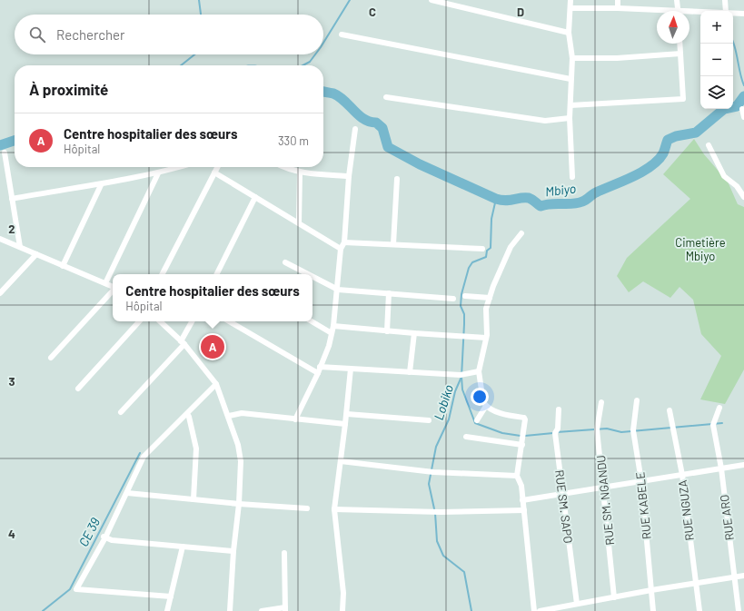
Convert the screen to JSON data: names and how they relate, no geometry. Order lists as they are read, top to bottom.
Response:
{
  "streets": {
    "street": [
      "RUE SM. NGANDU",
      "RUE KABELE",
      "RUE SM. SAPO",
      "RUE NGUZA",
      "RUE ARO"
    ]
  },
  "water": ["Mbiyo", "Lobiko", "CE 39"],
  "parks": ["Cimetière Mbiyo"],
  "north": "top",
  "page": {
    "map_buttons": ["+", "−"],
    "search": "Rechercher",
    "heading": "À proximité",
    "list": [
      {
        "mark": "A",
        "name": "Centre hospitalier des sœurs",
        "note": "Hôpital",
        "value": "330 m"
      }
    ],
    "popup": ["Centre hospitalier des sœurs", "Hôpital"],
    "pins": "A"
  },
  "grid": {
    "columns": ["C", "D"],
    "rows": ["2", "3", "4"]
  }
}
